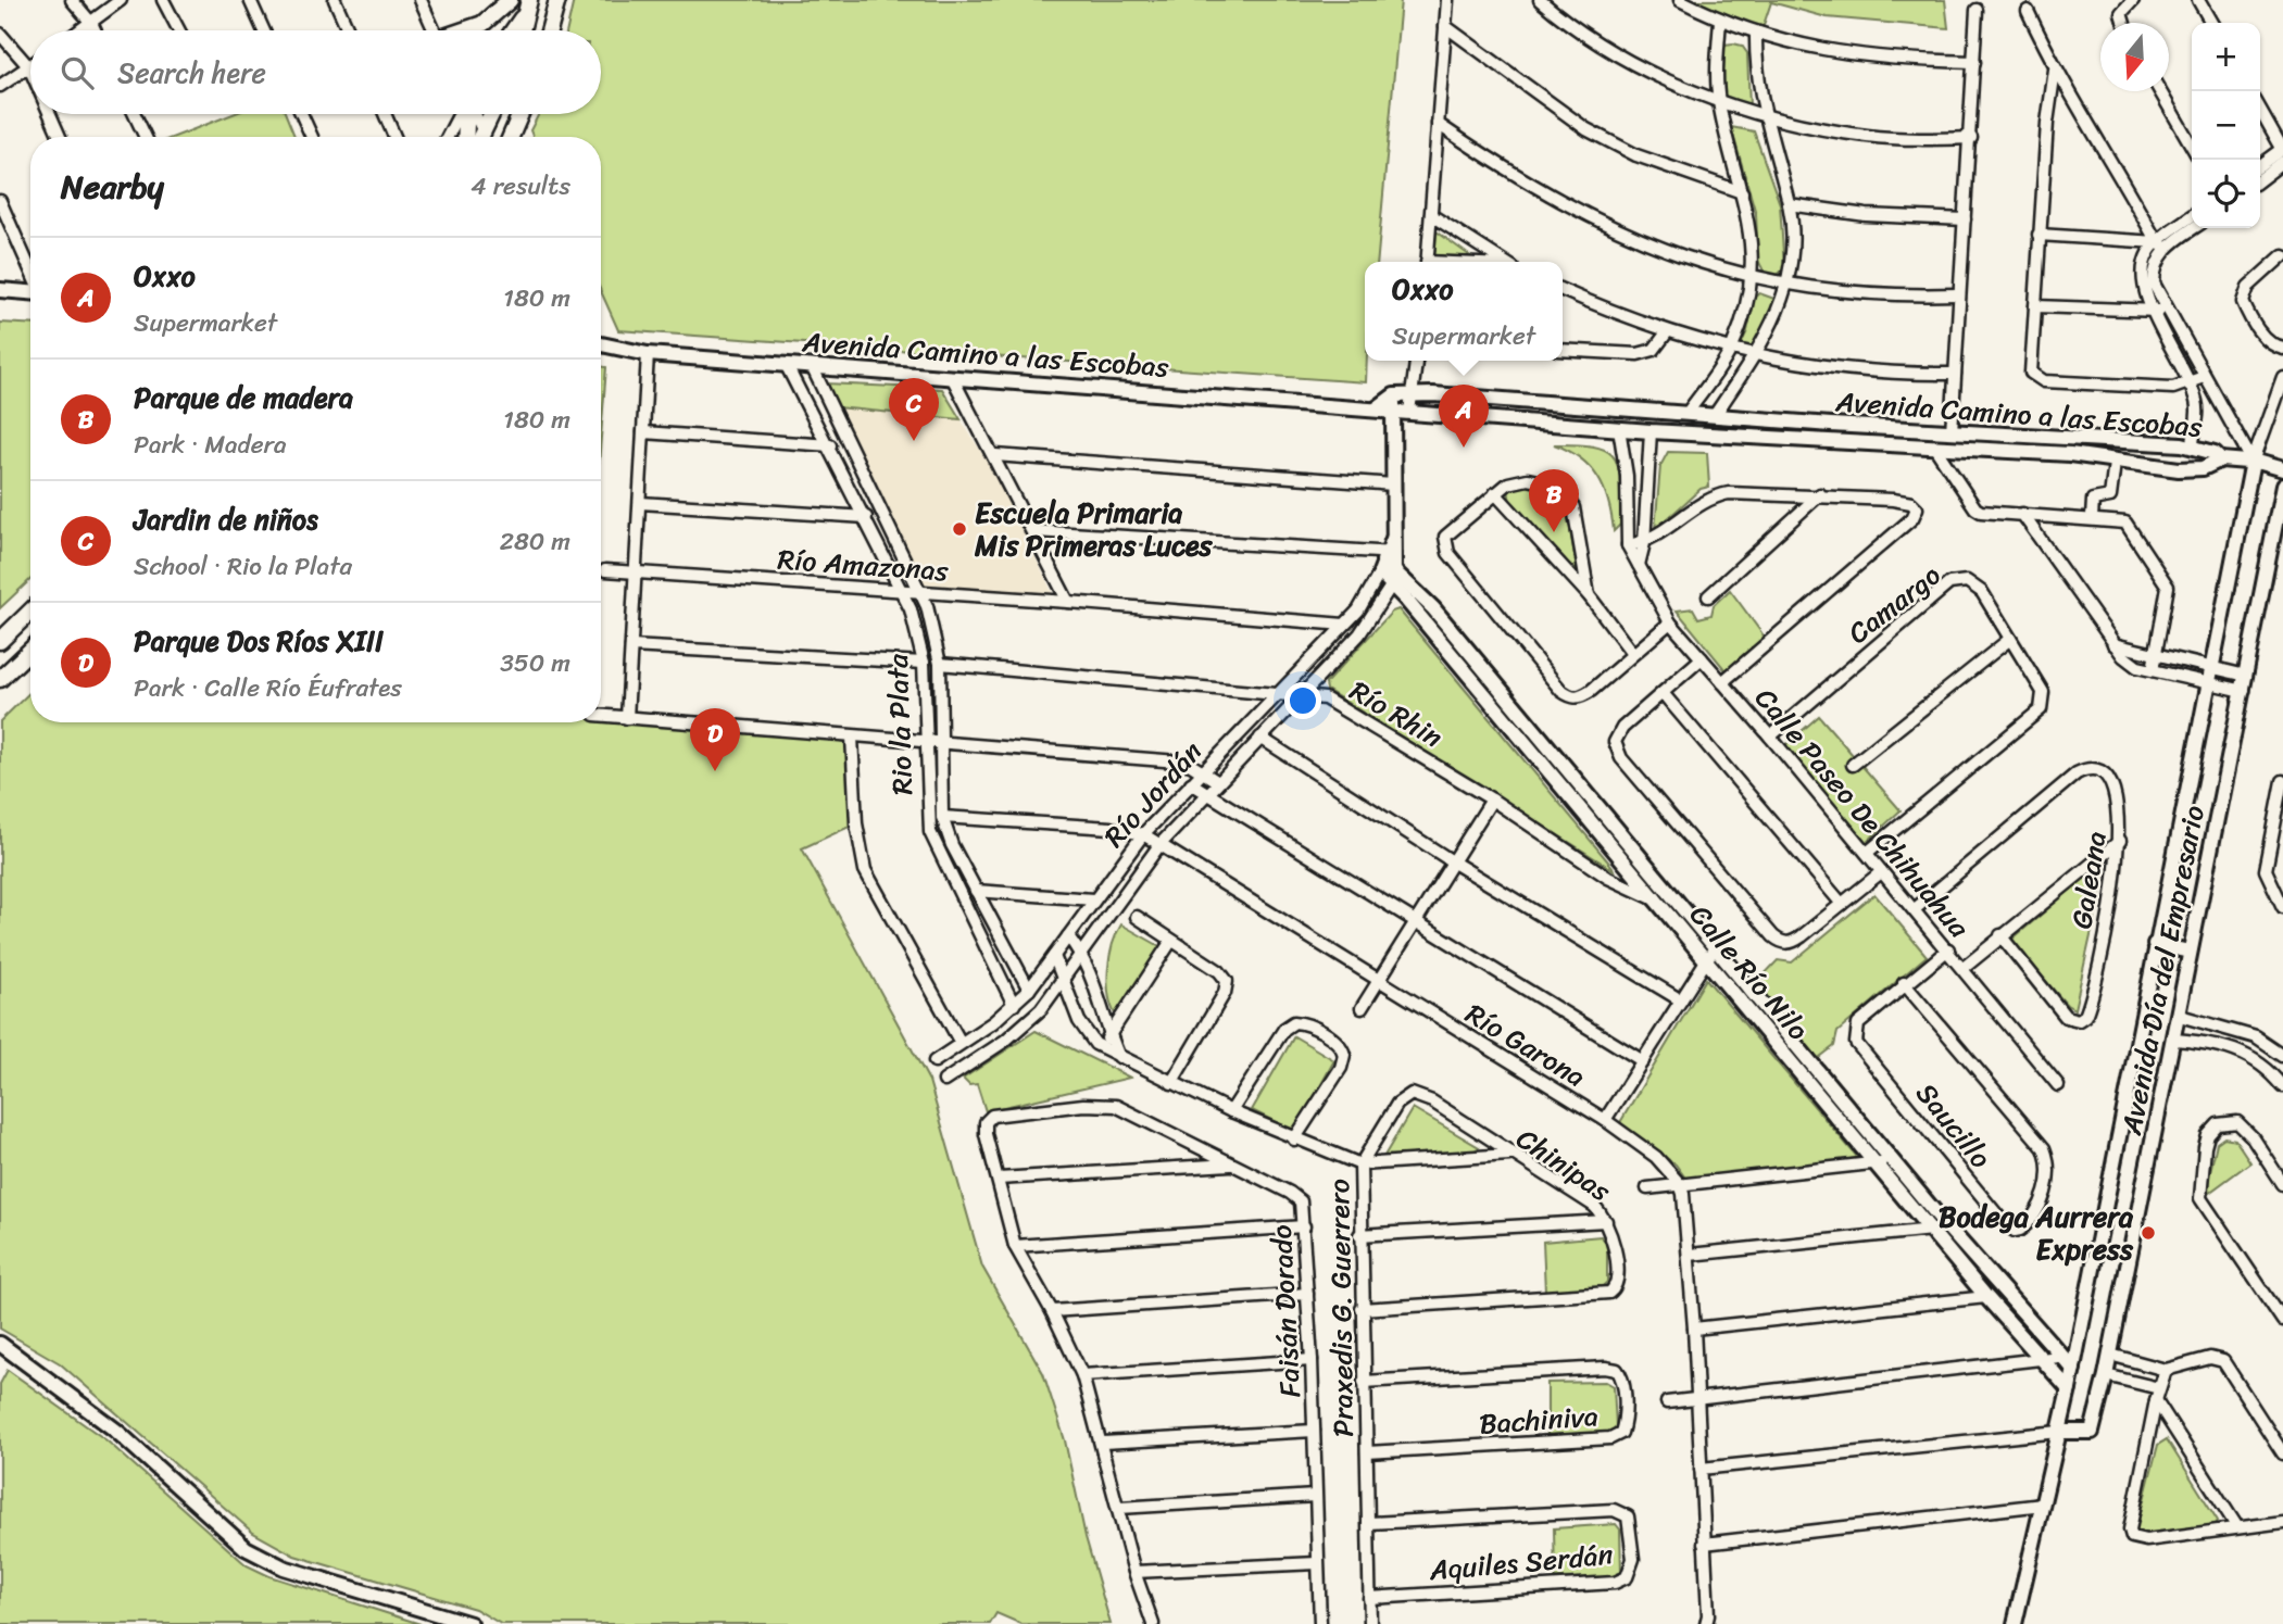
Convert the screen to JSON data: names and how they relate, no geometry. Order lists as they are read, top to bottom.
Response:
{
  "streets": {
    "street": [
      "Avenida Camino a las Escobas",
      "Río Amazonas",
      "Camargo",
      "Río Rhin",
      "Rio la Plata",
      "Río Jordán",
      "Calle Paseo De Chihuahua",
      "Galeana",
      "Avenida Día del Empresario",
      "Calle Río Nilo",
      "Río Garona",
      "Saucillo",
      "Chinipas",
      "Praxedis G. Guerrero",
      "Faisán Dorado",
      "Bachiniva",
      "Aquiles Serdán"
    ]
  },
  "crossings": [
    ["Avenida Camino a las Escobas", "Rio la Plata"],
    ["Avenida Camino a las Escobas", "Calle Paseo De Chihuahua"],
    ["Río Amazonas", "Rio la Plata"],
    ["Río Amazonas", "Río Jordán"],
    ["Camargo", "Calle Paseo De Chihuahua"],
    ["Río Rhin", "Rio la Plata"],
    ["Río Rhin", "Río Jordán"],
    ["Río Rhin", "Calle Río Nilo"],
    ["Rio la Plata", "Río Jordán"],
    ["Rio la Plata", "Río Garona"],
    ["Río Jordán", "Calle Río Nilo"],
    ["Río Jordán", "Río Garona"],
    ["Río Jordán", "Praxedis G. Guerrero"],
    ["Calle Paseo De Chihuahua", "Galeana"],
    ["Calle Paseo De Chihuahua", "Saucillo"],
    ["Avenida Día del Empresario", "Calle Río Nilo"],
    ["Chinipas", "Praxedis G. Guerrero"],
    ["Praxedis G. Guerrero", "Bachiniva"],
    ["Praxedis G. Guerrero", "Aquiles Serdán"]
  ],
  "places": ["Escuela Primaria Mis Primeras Luces", "Bodega Aurrera Express"],
  "north": "bottom",
  "page": {
    "map_buttons": ["+", "−"],
    "search": "Search here",
    "heading": ["Nearby", "4 results"],
    "list": [
      {
        "mark": "A",
        "name": "Oxxo",
        "note": "Supermarket",
        "value": "180 m"
      },
      {
        "mark": "B",
        "name": "Parque de madera",
        "note": "Park · Madera",
        "value": "180 m"
      },
      {
        "mark": "C",
        "name": "Jardin de niños",
        "note": "School · Rio la Plata",
        "value": "280 m"
      },
      {
        "mark": "D",
        "name": "Parque Dos Ríos XIII",
        "note": "Park · Calle Río Éufrates",
        "value": "350 m"
      }
    ],
    "popup": ["Oxxo", "Supermarket"],
    "pins": [
      "C",
      "A",
      "B",
      "D"
    ]
  }
}
